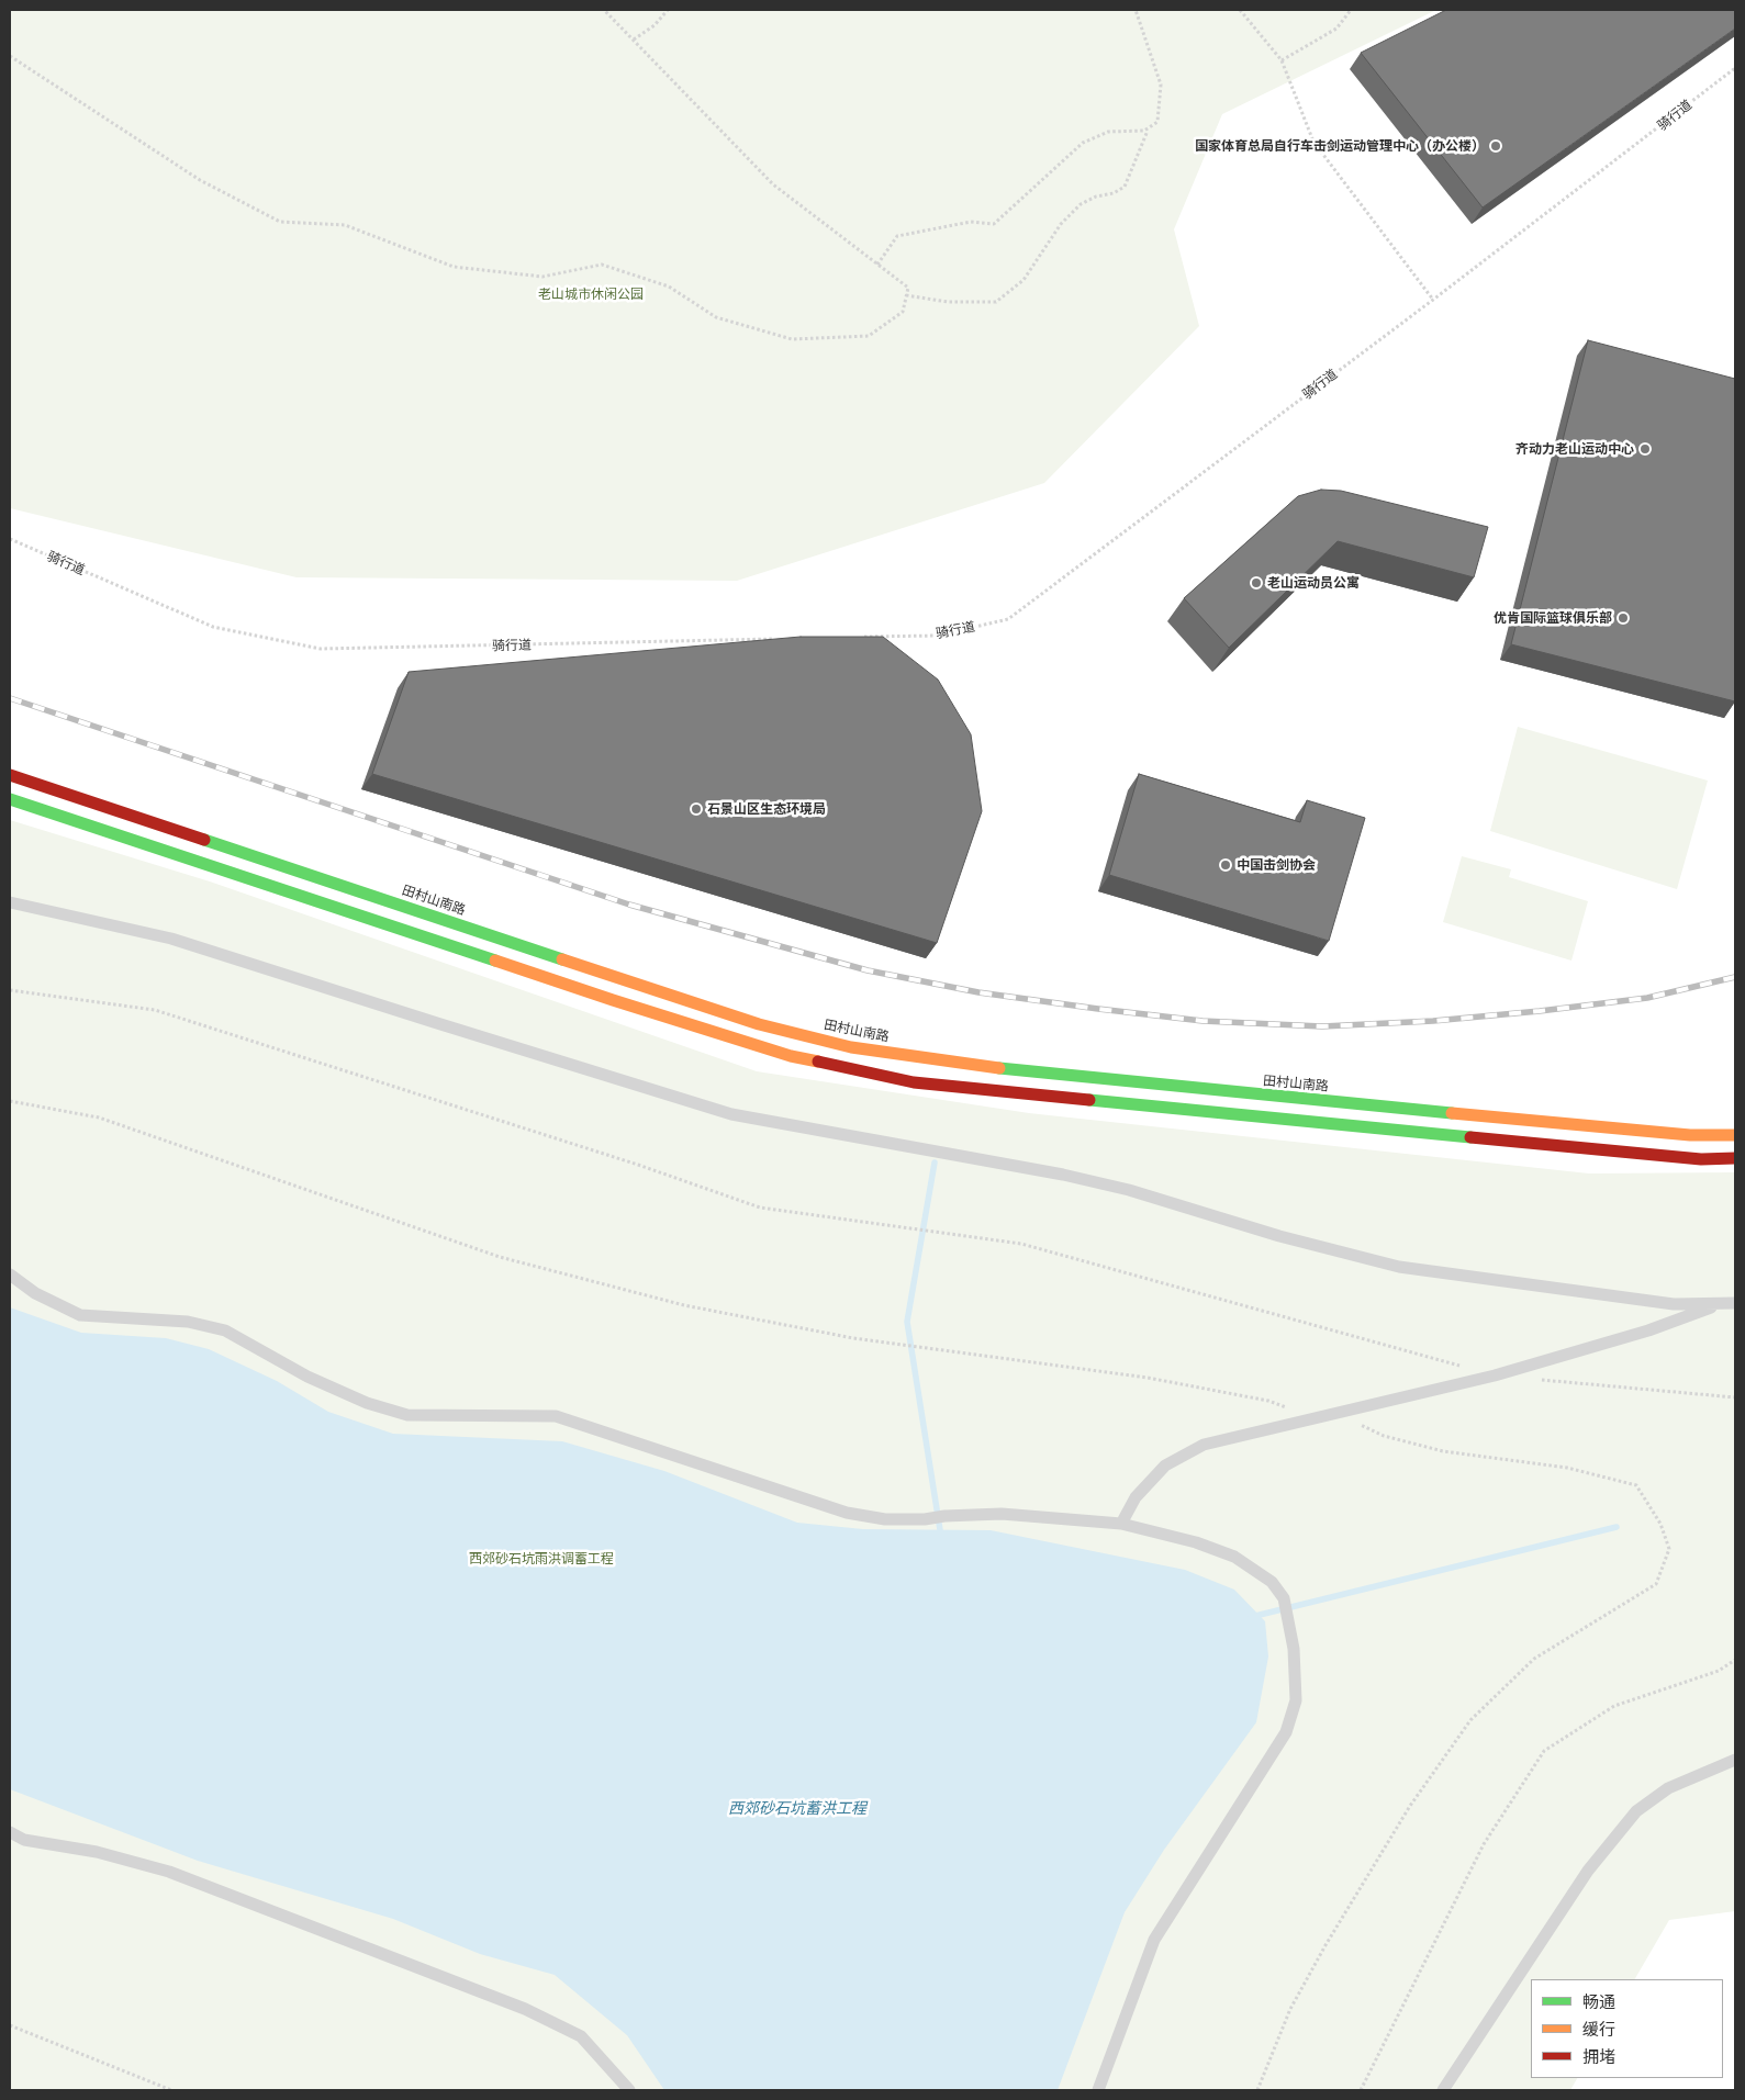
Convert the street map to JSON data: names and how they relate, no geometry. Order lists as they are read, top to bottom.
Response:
{
  "streets": {
    "main road": ["田村山南路"],
    "path": ["骑行道"]
  },
  "water": ["西郊砂石坑蓄洪工程"],
  "parks": ["老山城市休闲公园", "西郊砂石坑雨洪调蓄工程"],
  "places": [
    "国家体育总局自行车击剑运动管理中心（办公楼）",
    "齐动力老山运动中心",
    "老山运动员公寓",
    "优肯国际篮球俱乐部",
    "石景山区生态环境局",
    "中国击剑协会"
  ],
  "legend": ["畅通", "缓行", "拥堵"]
}
